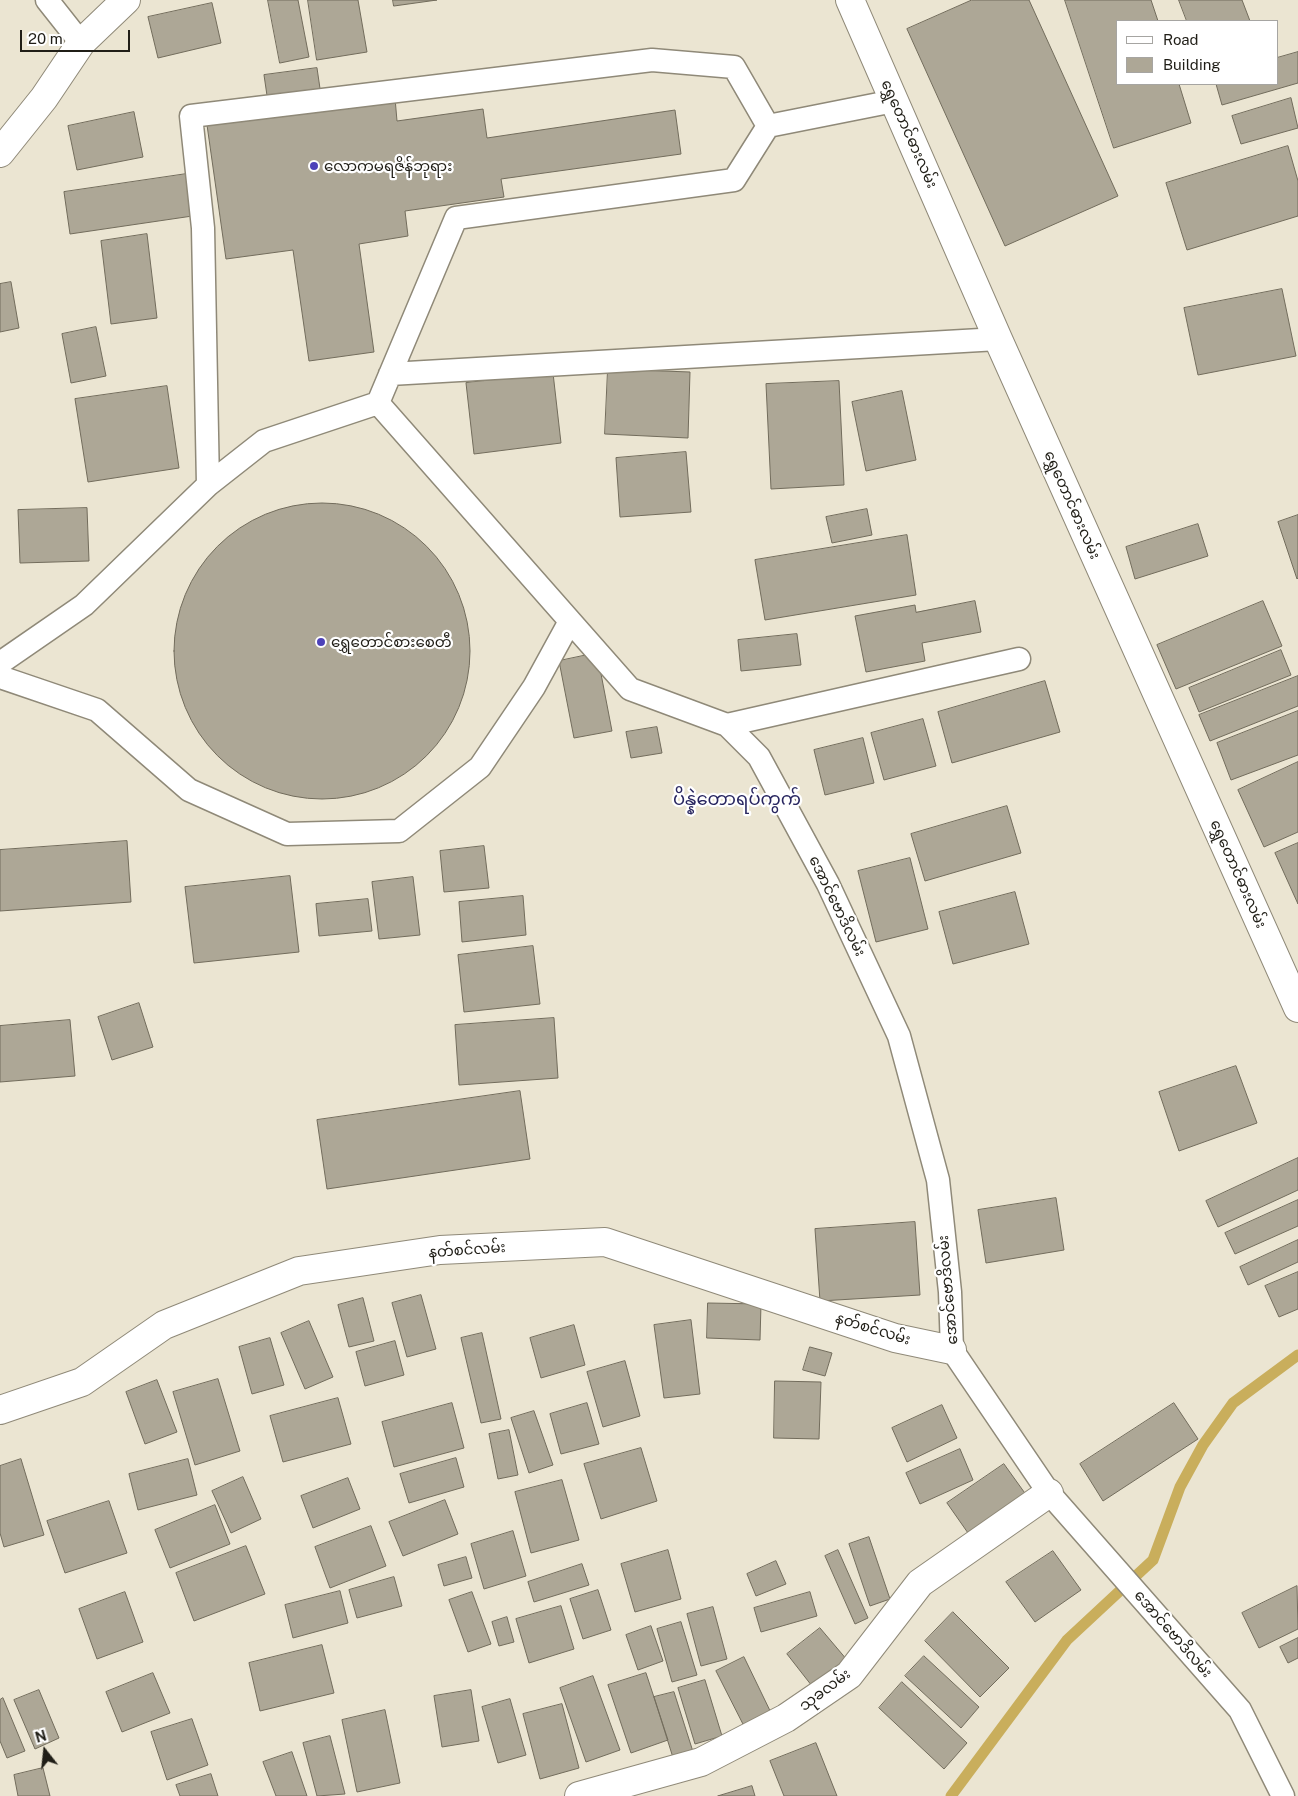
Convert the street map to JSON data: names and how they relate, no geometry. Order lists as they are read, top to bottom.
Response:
{
  "streets": {
    "street": ["ရွှေတောင်ဓားလမ်း", "နတ်စင်လမ်း", "သုခလမ်း"],
    "lane": ["အောင်ဗောဒိလမ်း"]
  },
  "crossings": [
    ["အောင်ဗောဒိလမ်း", "နတ်စင်လမ်း"],
    ["အောင်ဗောဒိလမ်း", "သုခလမ်း"]
  ],
  "districts": ["ပိန္နဲတောရပ်ကွက်"],
  "places": ["လောကမရဇိန်ဘုရား", "ရွှေတောင်စားစေတီ"],
  "legend": ["Road", "Building"],
  "scale_bar": "20 m",
  "north": "top"
}
